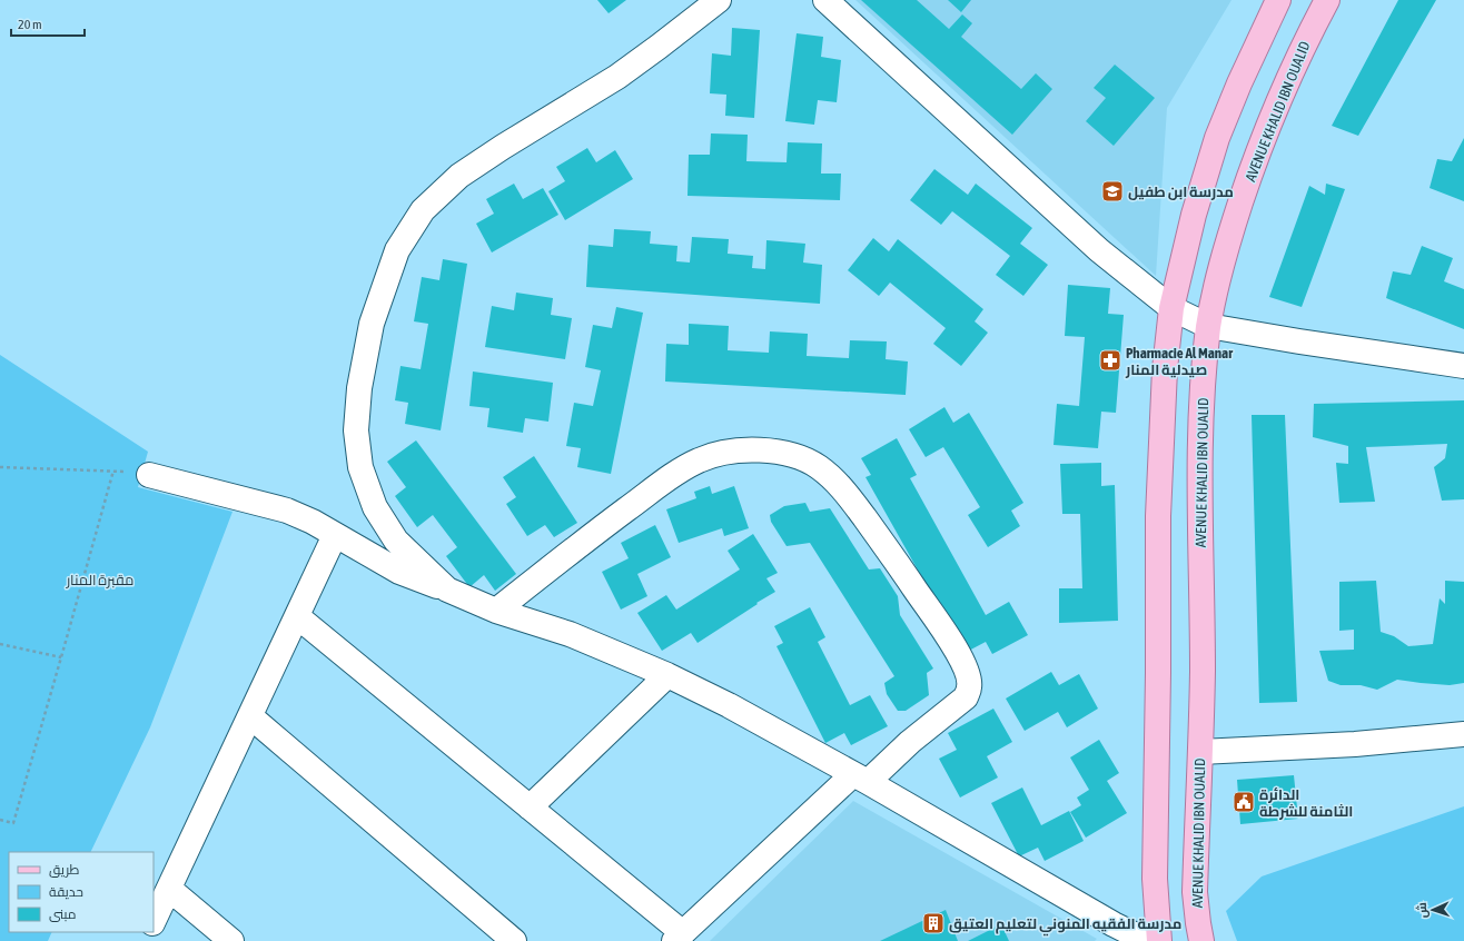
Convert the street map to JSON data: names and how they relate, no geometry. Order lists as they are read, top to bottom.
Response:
{
  "streets": {
    "main road": ["AVENUE KHALID IBN OUALID"]
  },
  "parks": ["مقبرة المنار"],
  "places": {
    "school or university": ["مدرسة ابن طفيل"],
    "pharmacy": ["Pharmacie Al Manar صيدلية المنار"],
    "public building": ["الدائرة الثامنة للشرطة"],
    "building": ["مدرسة الفقيه المنوني لتعليم العتيق"]
  },
  "legend": ["طريق", "حديقة", "مبنى"],
  "scale_bar": "20 m",
  "north": "left"
}
